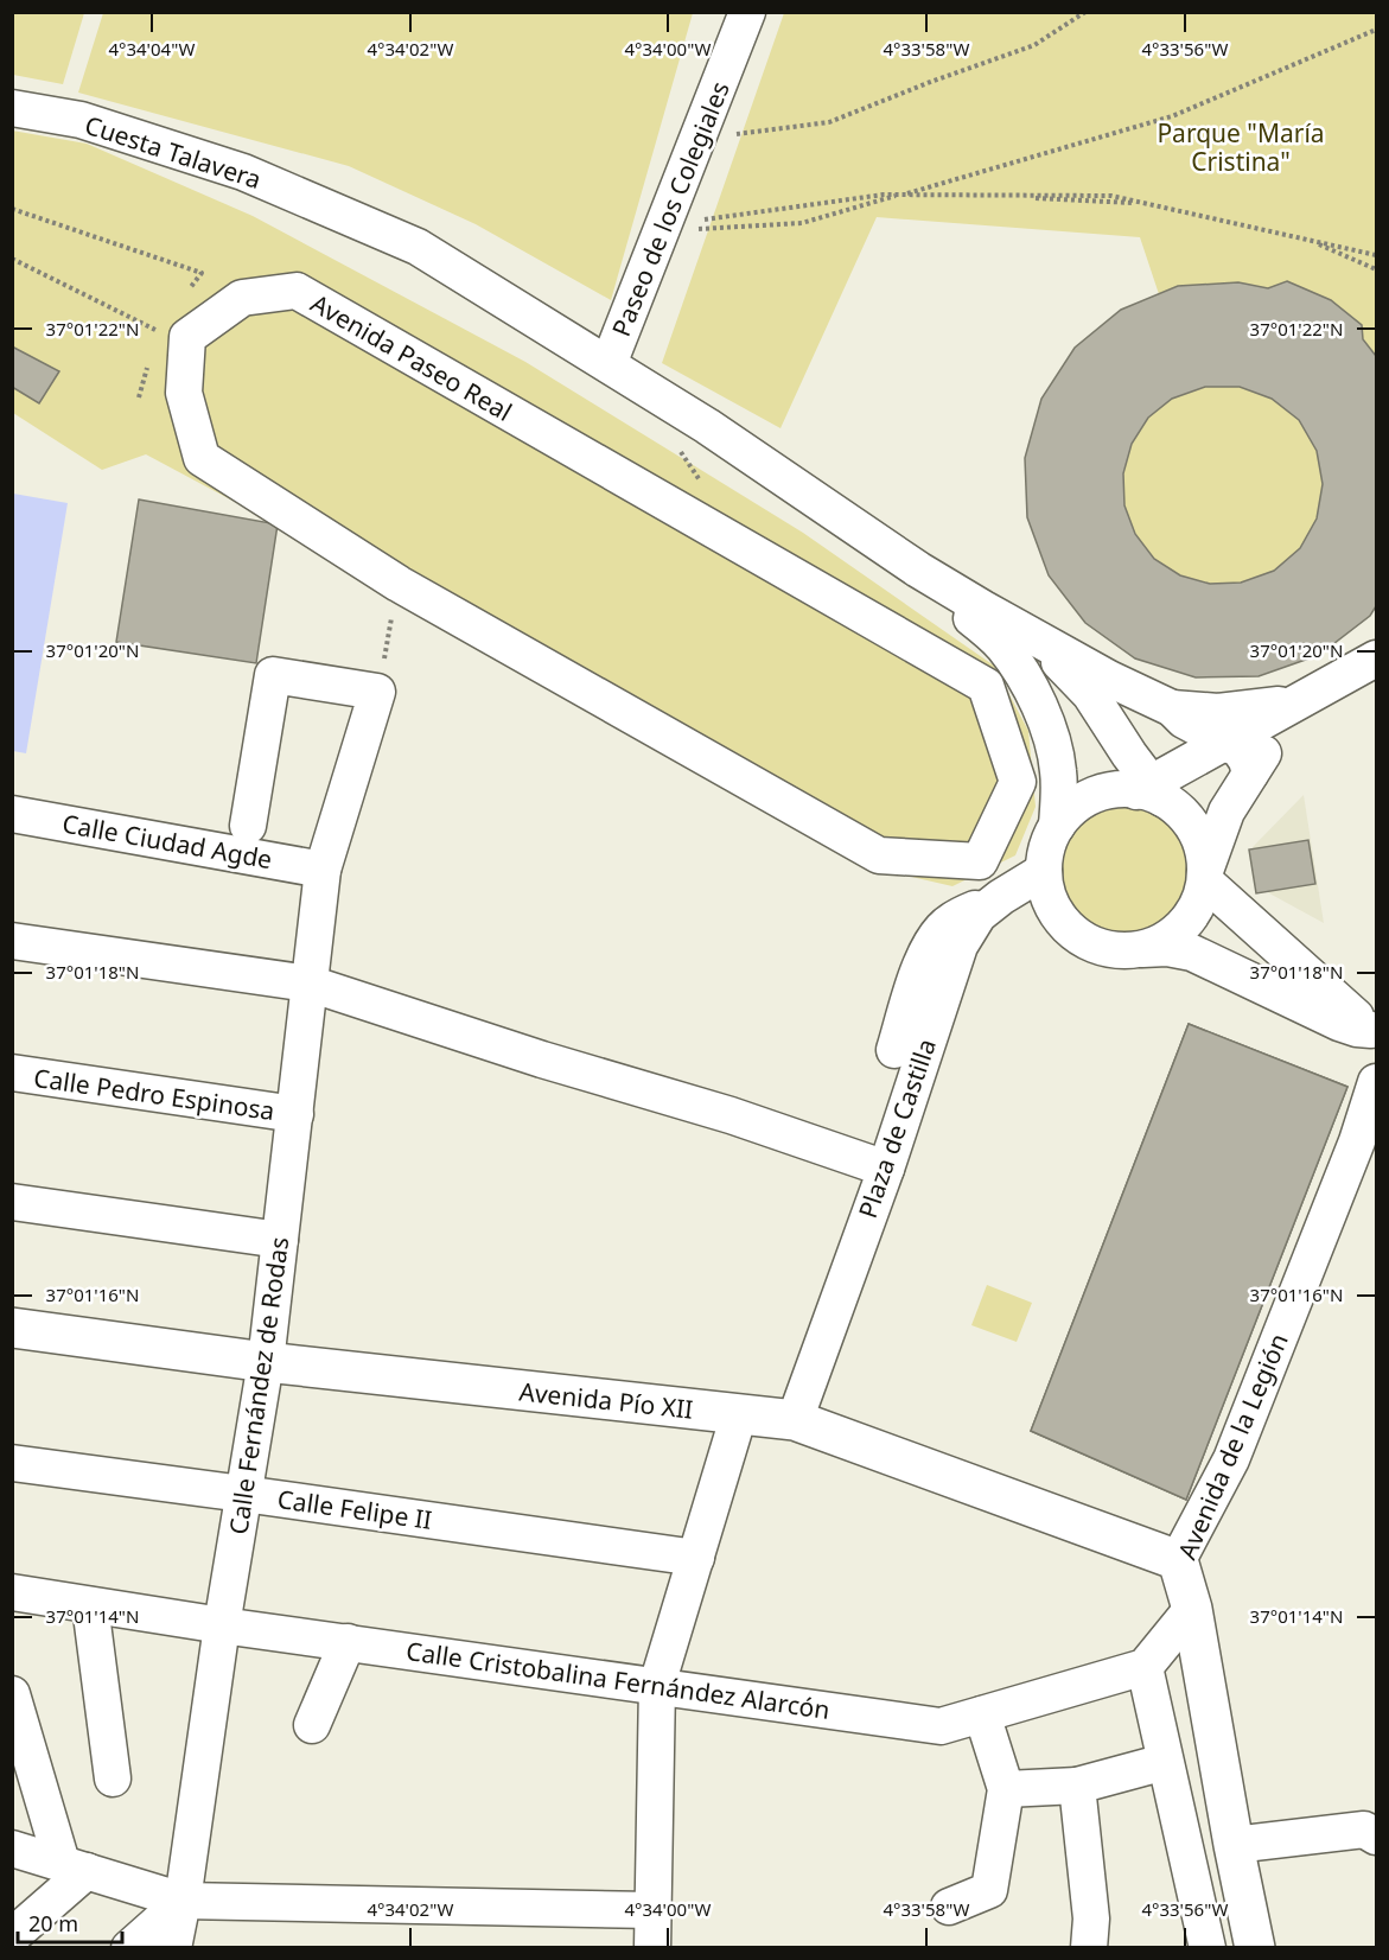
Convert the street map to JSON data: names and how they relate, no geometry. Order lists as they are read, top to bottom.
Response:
{
  "streets": {
    "main road": ["Avenida Pío XII", "Avenida de la Legión"],
    "street": [
      "Cuesta Talavera",
      "Paseo de los Colegiales",
      "Avenida Paseo Real",
      "Calle Ciudad Agde",
      "Calle Pedro Espinosa",
      "Plaza de Castilla",
      "Calle Fernández de Rodas",
      "Calle Felipe II",
      "Calle Cristobalina Fernández Alarcón"
    ]
  },
  "crossings": [
    ["Cuesta Talavera", "Paseo de los Colegiales"],
    ["Calle Ciudad Agde", "Calle Fernández de Rodas"],
    ["Calle Pedro Espinosa", "Calle Fernández de Rodas"],
    ["Plaza de Castilla", "Avenida Pío XII"],
    ["Calle Fernández de Rodas", "Avenida Pío XII"],
    ["Calle Fernández de Rodas", "Calle Felipe II"],
    ["Calle Fernández de Rodas", "Calle Cristobalina Fernández Alarcón"],
    ["Avenida Pío XII", "Avenida de la Legión"]
  ],
  "parks": ["Parque \"María Cristina\""],
  "scale_bar": "20 m",
  "coordinates": [
    "4°34'04\"W",
    "4°34'02\"W",
    "4°34'00\"W",
    "4°33'58\"W",
    "4°33'56\"W",
    "37°01'22\"N",
    "37°01'20\"N",
    "37°01'18\"N",
    "37°01'16\"N",
    "37°01'14\"N"
  ]
}
